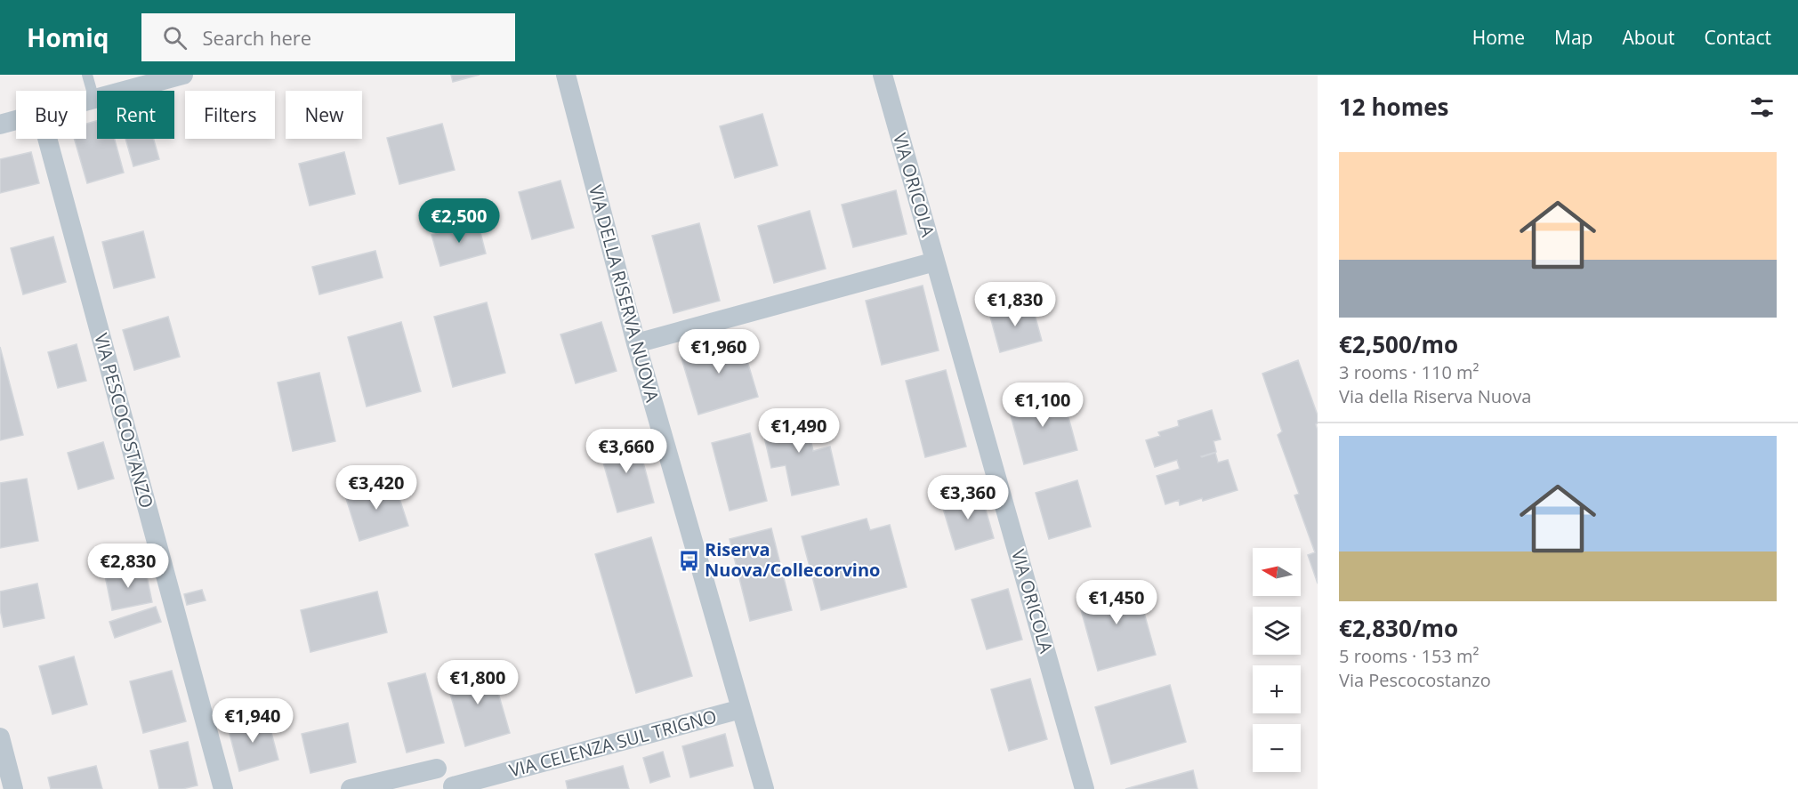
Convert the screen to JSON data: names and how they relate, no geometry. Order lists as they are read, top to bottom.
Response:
{
  "streets": {
    "street": [
      "VIA ORICOLA",
      "VIA DELLA RISERVA NUOVA",
      "VIA PESCOCOSTANZO",
      "VIA CELENZA SUL TRIGNO"
    ]
  },
  "crossings": [
    ["VIA DELLA RISERVA NUOVA", "VIA CELENZA SUL TRIGNO"]
  ],
  "places": {
    "bus stop": ["Riserva Nuova/Collecorvino"]
  },
  "north": "left",
  "page": {
    "header": "Homiq",
    "search": "Search here",
    "nav": [
      "Home",
      "Map",
      "About",
      "Contact"
    ],
    "heading": "12 homes",
    "chip": [
      "Buy",
      "Rent",
      "Filters",
      "New"
    ],
    "list": [
      {
        "name": "€2,500/mo",
        "note": "3 rooms · 110 m² · Via della Riserva Nuova"
      },
      {
        "name": "€2,830/mo",
        "note": "5 rooms · 153 m² · Via Pescocostanzo"
      }
    ],
    "price": [
      "€2,500",
      "€1,830",
      "€1,960",
      "€1,100",
      "€1,490",
      "€3,660",
      "€3,420",
      "€3,360",
      "€2,830",
      "€1,450",
      "€1,800",
      "€1,940"
    ],
    "map_buttons": ["+", "−"]
  }
}
